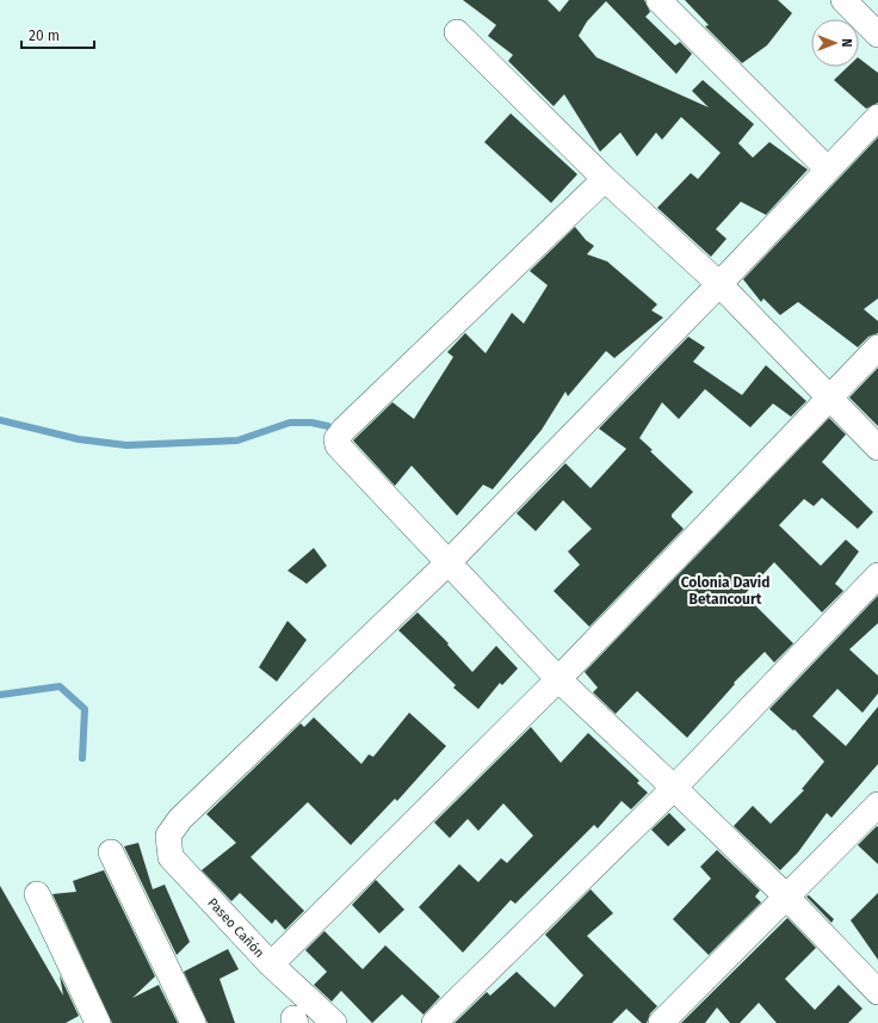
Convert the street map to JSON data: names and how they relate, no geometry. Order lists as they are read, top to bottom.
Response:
{
  "streets": {
    "street": ["Paseo Cañón"]
  },
  "districts": ["Colonia David Betancourt"],
  "scale_bar": "20 m",
  "north": "right"
}
